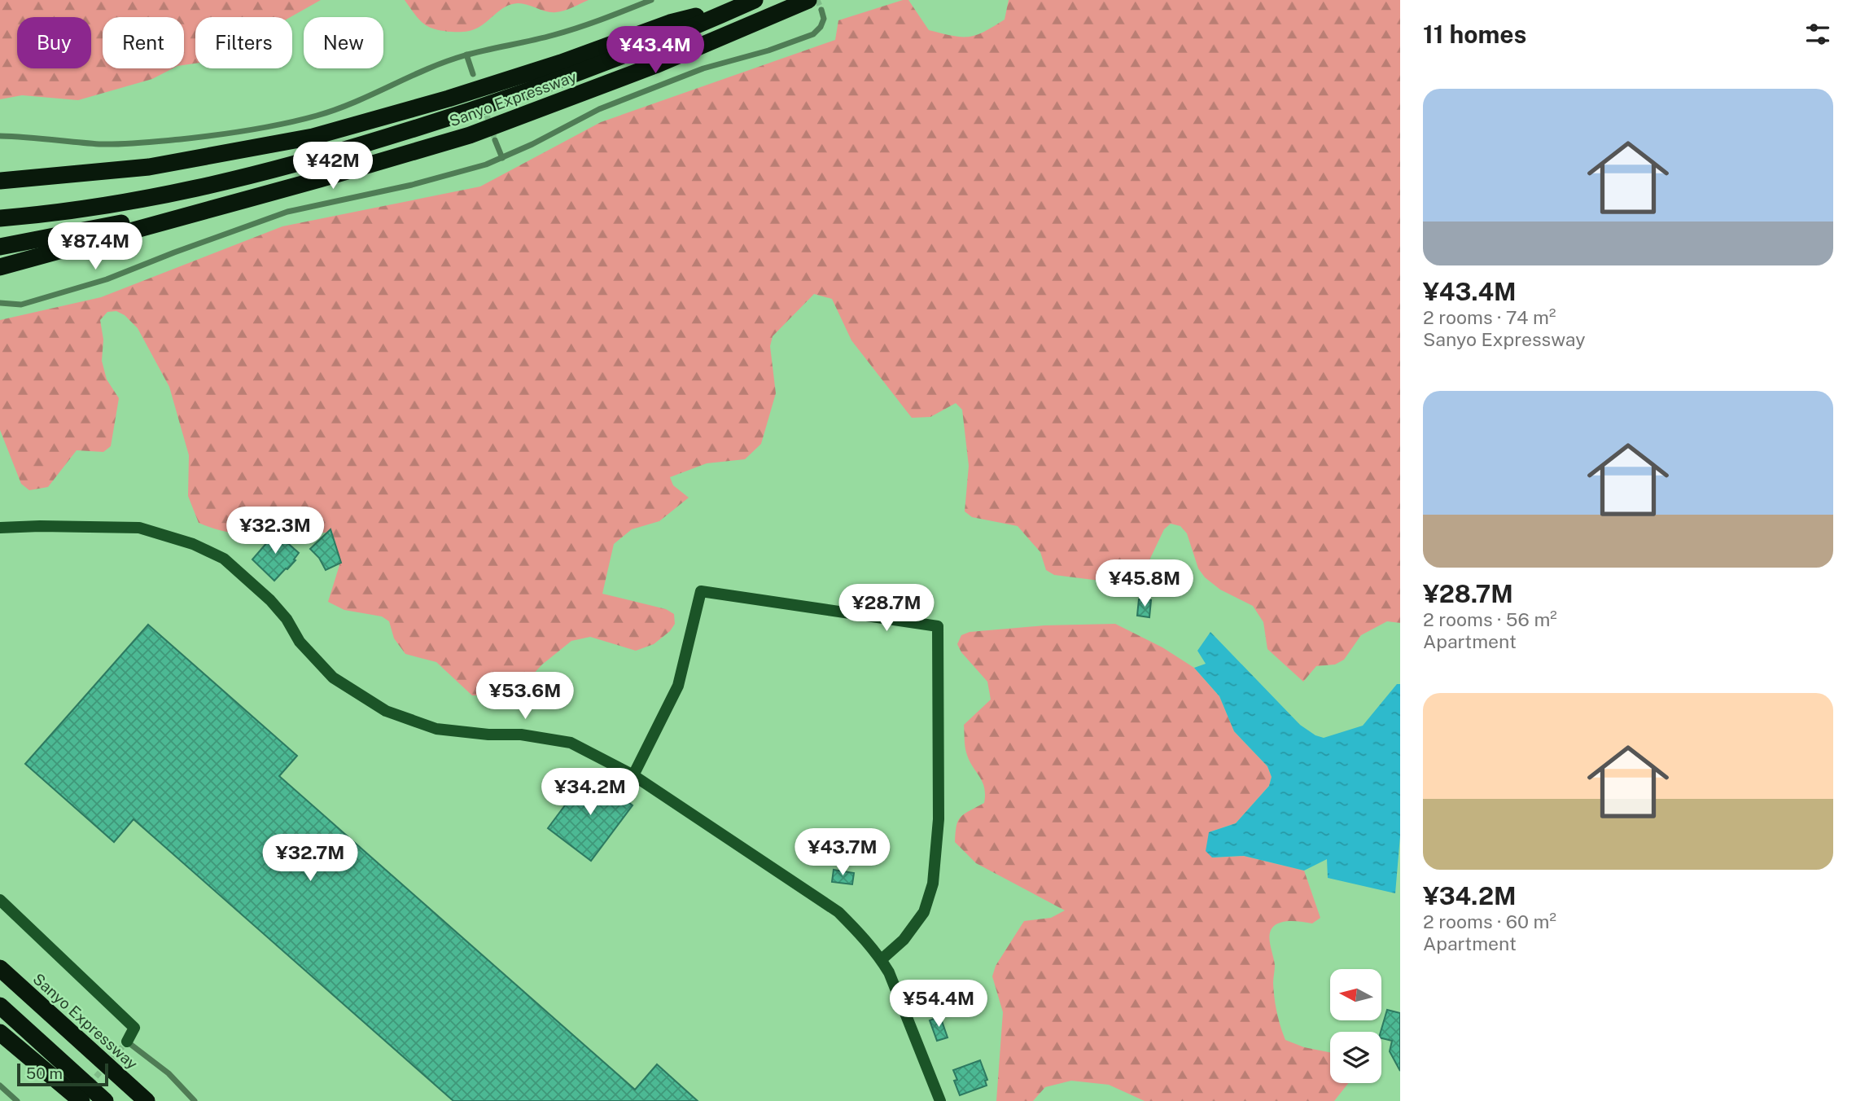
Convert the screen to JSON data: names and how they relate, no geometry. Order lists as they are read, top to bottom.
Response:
{
  "streets": {
    "highway": ["Sanyo Expressway"]
  },
  "scale_bar": "50 m",
  "north": "left",
  "page": {
    "heading": "11 homes",
    "chip": [
      "Buy",
      "Rent",
      "Filters",
      "New"
    ],
    "price": [
      "¥43.4M",
      "¥42M",
      "¥87.4M",
      "¥32.3M",
      "¥45.8M",
      "¥28.7M",
      "¥53.6M",
      "¥34.2M",
      "¥43.7M",
      "¥32.7M",
      "¥54.4M"
    ],
    "list": [
      {
        "name": "¥43.4M",
        "note": "2 rooms · 74 m² · Sanyo Expressway"
      },
      {
        "name": "¥28.7M",
        "note": "2 rooms · 56 m² · Apartment"
      },
      {
        "name": "¥34.2M",
        "note": "2 rooms · 60 m² · Apartment"
      }
    ],
    "scale": "50 m"
  }
}
